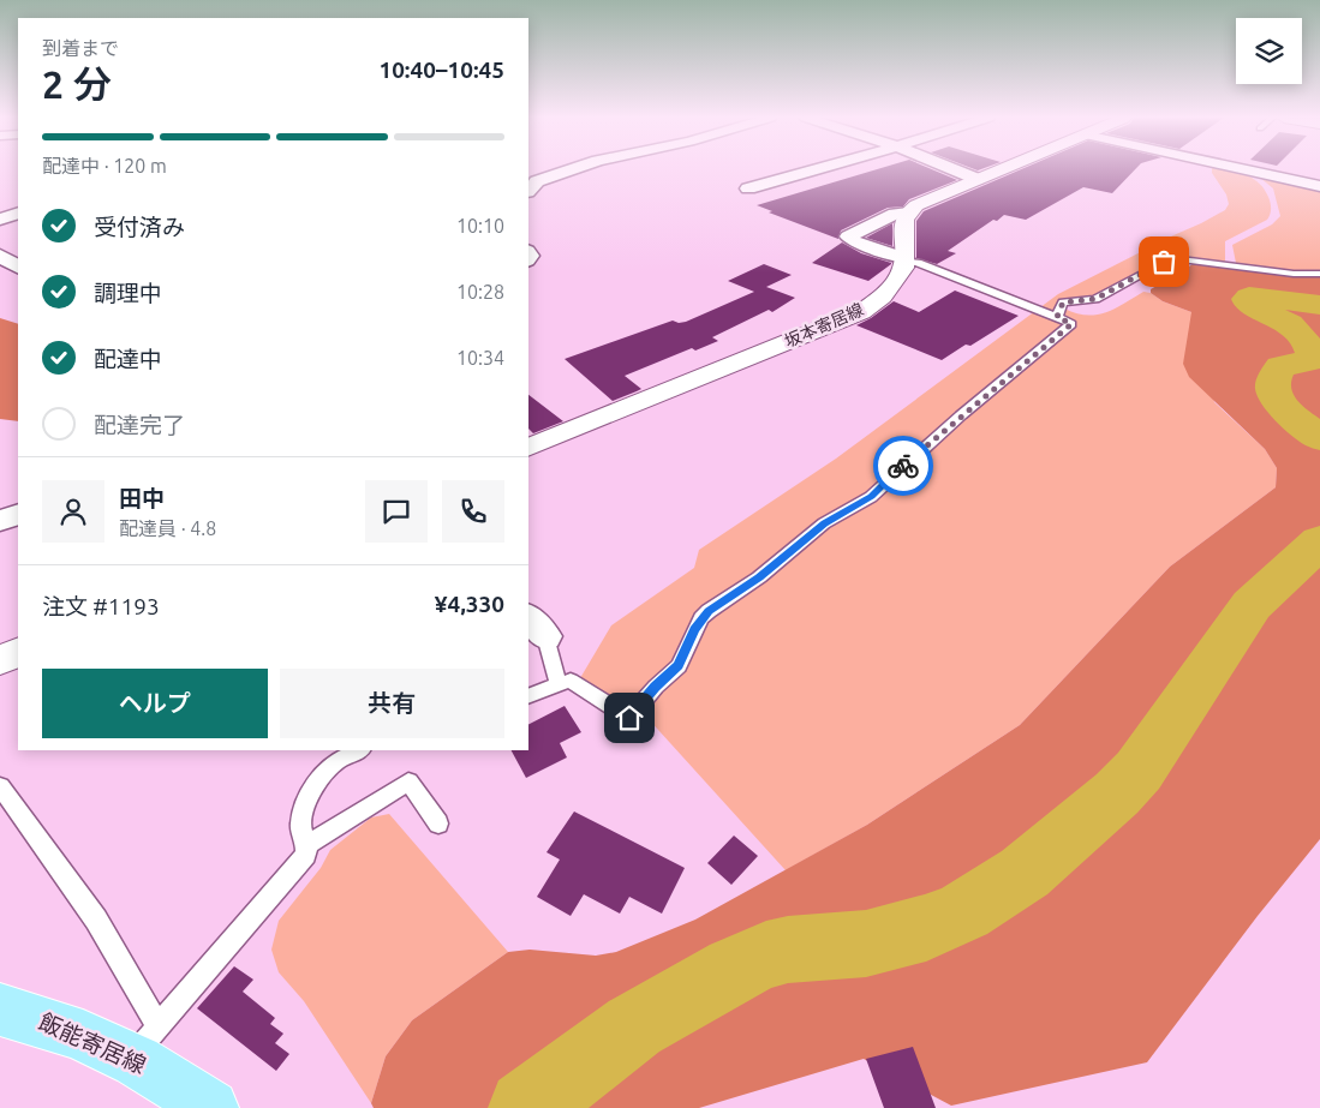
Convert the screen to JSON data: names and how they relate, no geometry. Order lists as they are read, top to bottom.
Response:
{
  "streets": {
    "main road": ["坂本寄居線", "飯能寄居線"]
  },
  "page": {
    "heading": ["2 分", "到着まで", "10:40–10:45"],
    "panel": [
      "田中",
      "配達員 · 4.8",
      "注文 #1193",
      "¥4,330"
    ],
    "bar": "配達中 · 120 m",
    "list": [
      ["受付済み", "10:10"],
      ["調理中", "10:28"],
      ["配達中", "10:34"],
      "配達完了"
    ],
    "buttons": ["ヘルプ", "共有"]
  }
}
